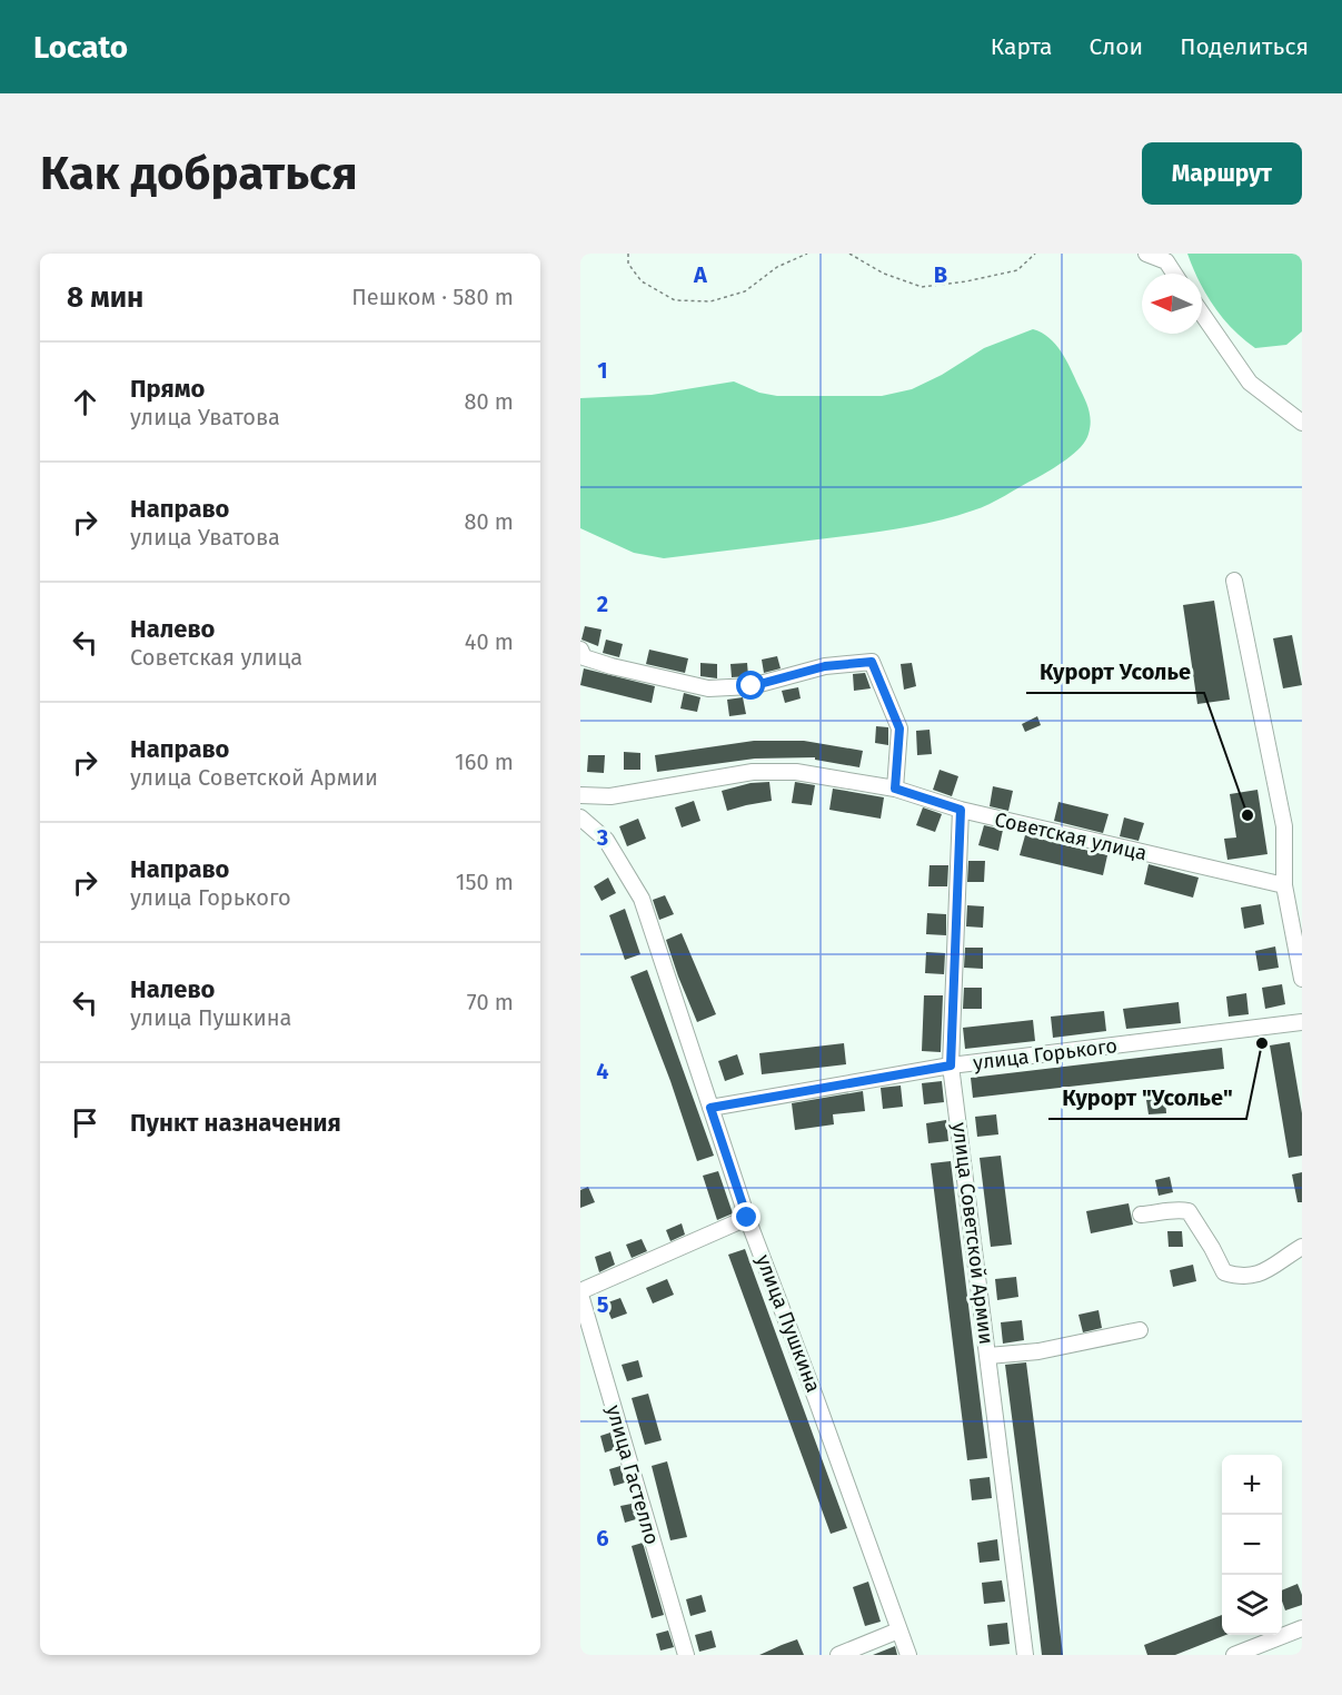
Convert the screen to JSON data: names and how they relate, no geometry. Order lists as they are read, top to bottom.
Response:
{
  "streets": {
    "street": [
      "Советская улица",
      "улица Горького",
      "улица Советской Армии",
      "улица Пушкина",
      "улица Гастелло"
    ]
  },
  "crossings": [
    ["Советская улица", "улица Советской Армии"],
    ["улица Горького", "улица Советской Армии"],
    ["улица Горького", "улица Пушкина"]
  ],
  "places": ["Курорт Усолье", "Курорт \"Усолье\""],
  "north": "left",
  "page": {
    "header": "Locato",
    "nav": ["Карта", "Слои", "Поделиться"],
    "buttons": "Маршрут",
    "title": "Как добраться",
    "heading": ["8 мин", "Пешком · 580 m"],
    "list": [
      ["Прямо", "улица Уватова", "80 m"],
      ["Направо", "улица Уватова", "80 m"],
      ["Налево", "Советская улица", "40 m"],
      ["Направо", "улица Советской Армии", "160 m"],
      ["Направо", "улица Горького", "150 m"],
      ["Налево", "улица Пушкина", "70 m"],
      "Пункт назначения"
    ],
    "map_buttons": ["+", "−"]
  },
  "grid": {
    "columns": ["A", "B"],
    "rows": [
      "1",
      "2",
      "3",
      "4",
      "5",
      "6"
    ]
  }
}
